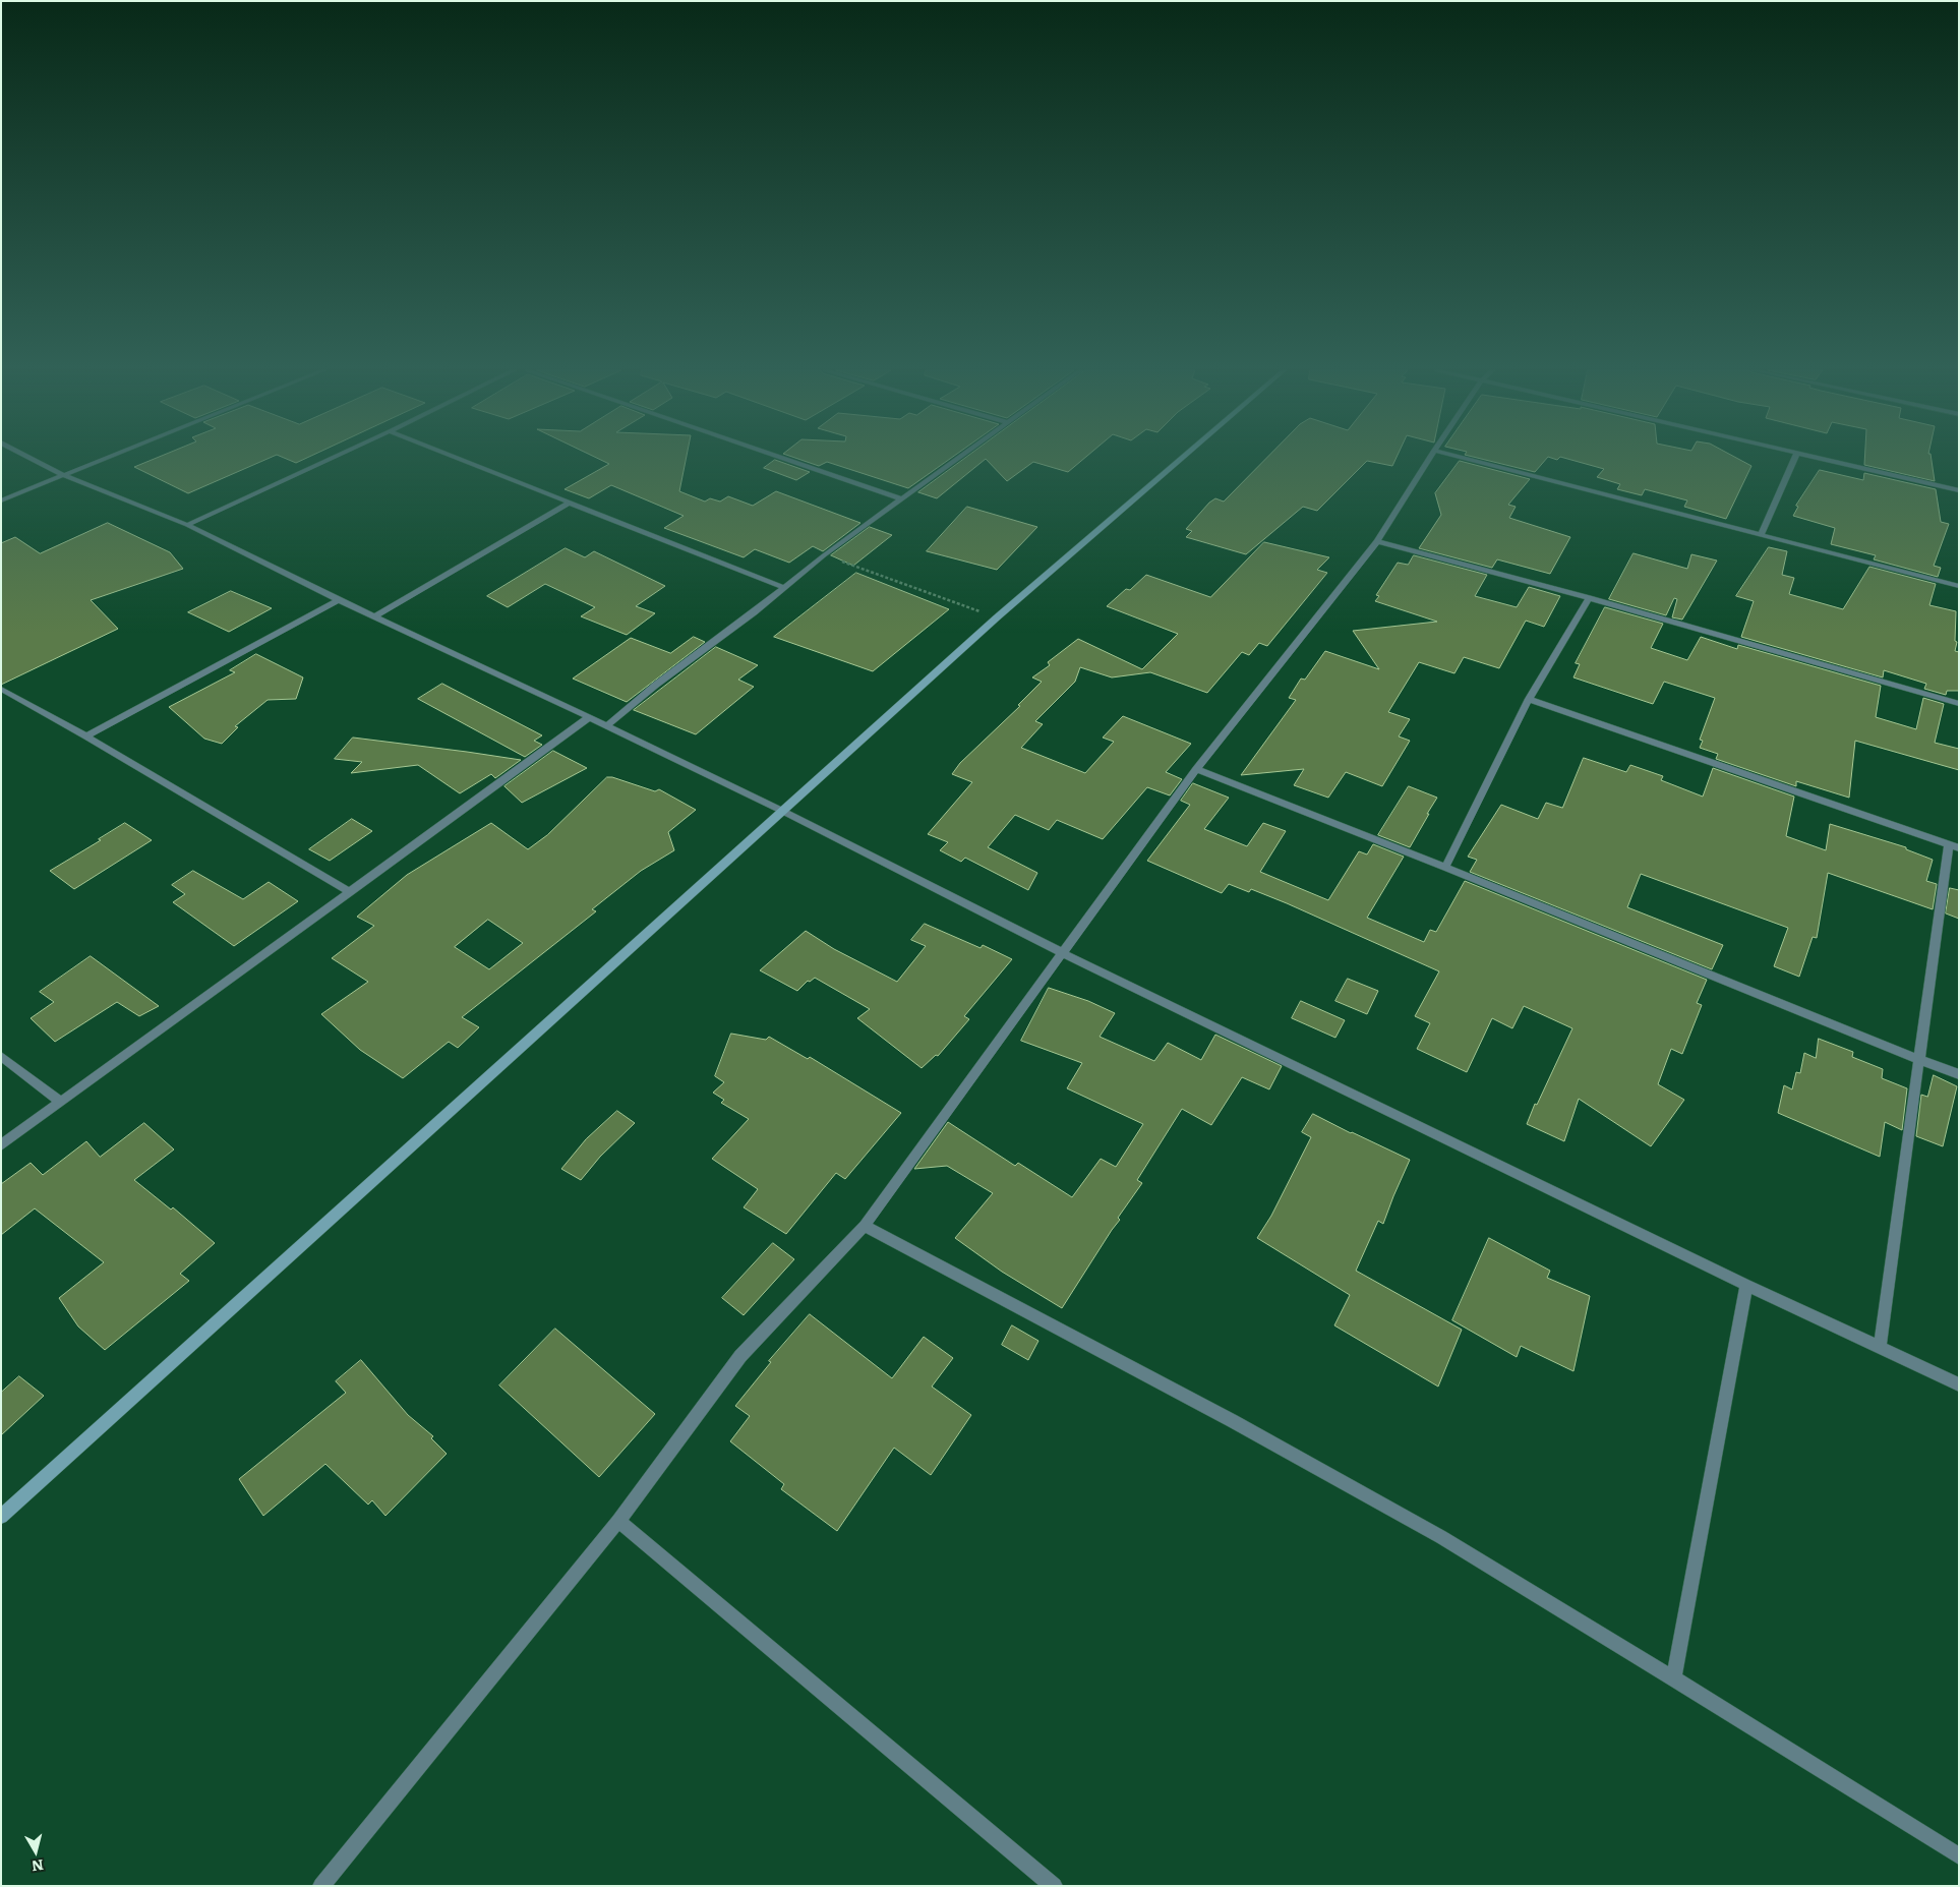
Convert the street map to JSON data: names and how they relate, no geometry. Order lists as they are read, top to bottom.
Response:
{
  "north": "bottom"
}
